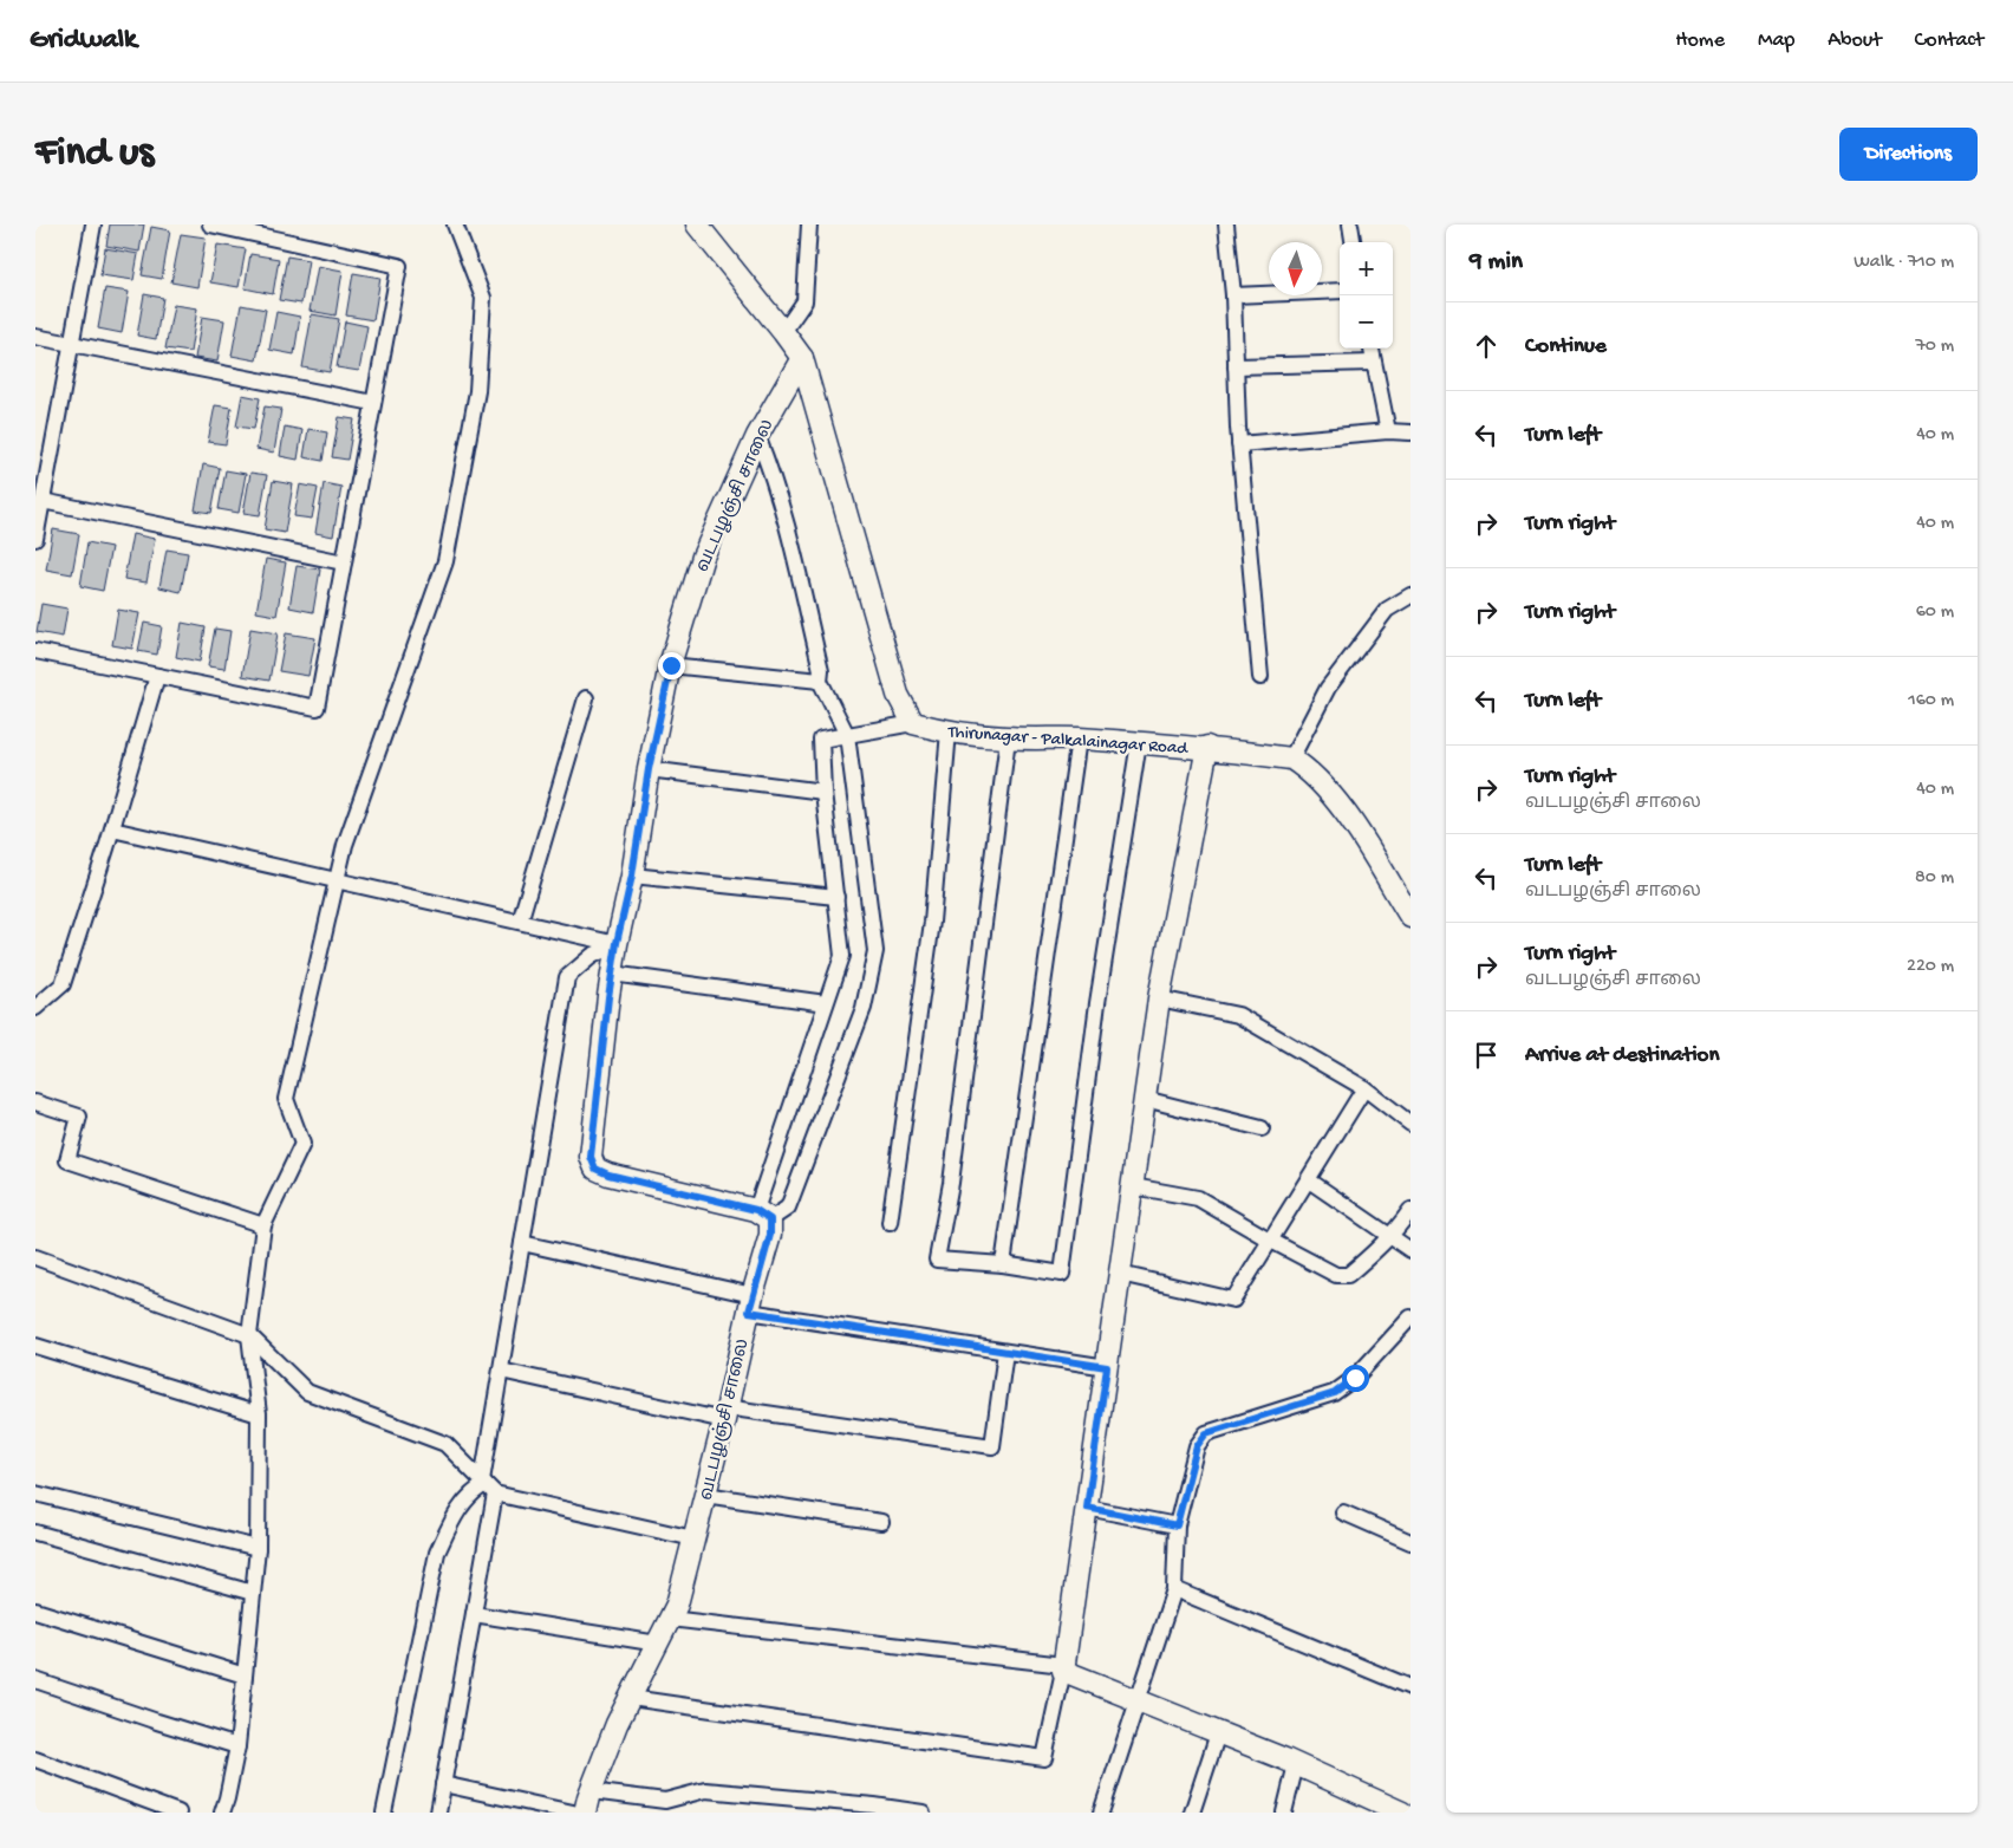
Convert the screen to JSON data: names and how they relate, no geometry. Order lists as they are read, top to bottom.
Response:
{
  "streets": {
    "street": ["வடபழஞ்சி சாலை", "Thirunagar - Palkalainagar Road"]
  },
  "north": "bottom",
  "page": {
    "header": "Gridwalk",
    "nav": [
      "Home",
      "Map",
      "About",
      "Contact"
    ],
    "buttons": "Directions",
    "title": "Find us",
    "heading": ["9 min", "Walk · 710 m"],
    "map_buttons": ["+", "−"],
    "list": [
      ["Continue", "70 m"],
      ["Turn left", "40 m"],
      ["Turn right", "40 m"],
      ["Turn right", "60 m"],
      ["Turn left", "160 m"],
      ["Turn right", "வடபழஞ்சி சாலை", "40 m"],
      ["Turn left", "வடபழஞ்சி சாலை", "80 m"],
      ["Turn right", "வடபழஞ்சி சாலை", "220 m"],
      "Arrive at destination"
    ]
  }
}
